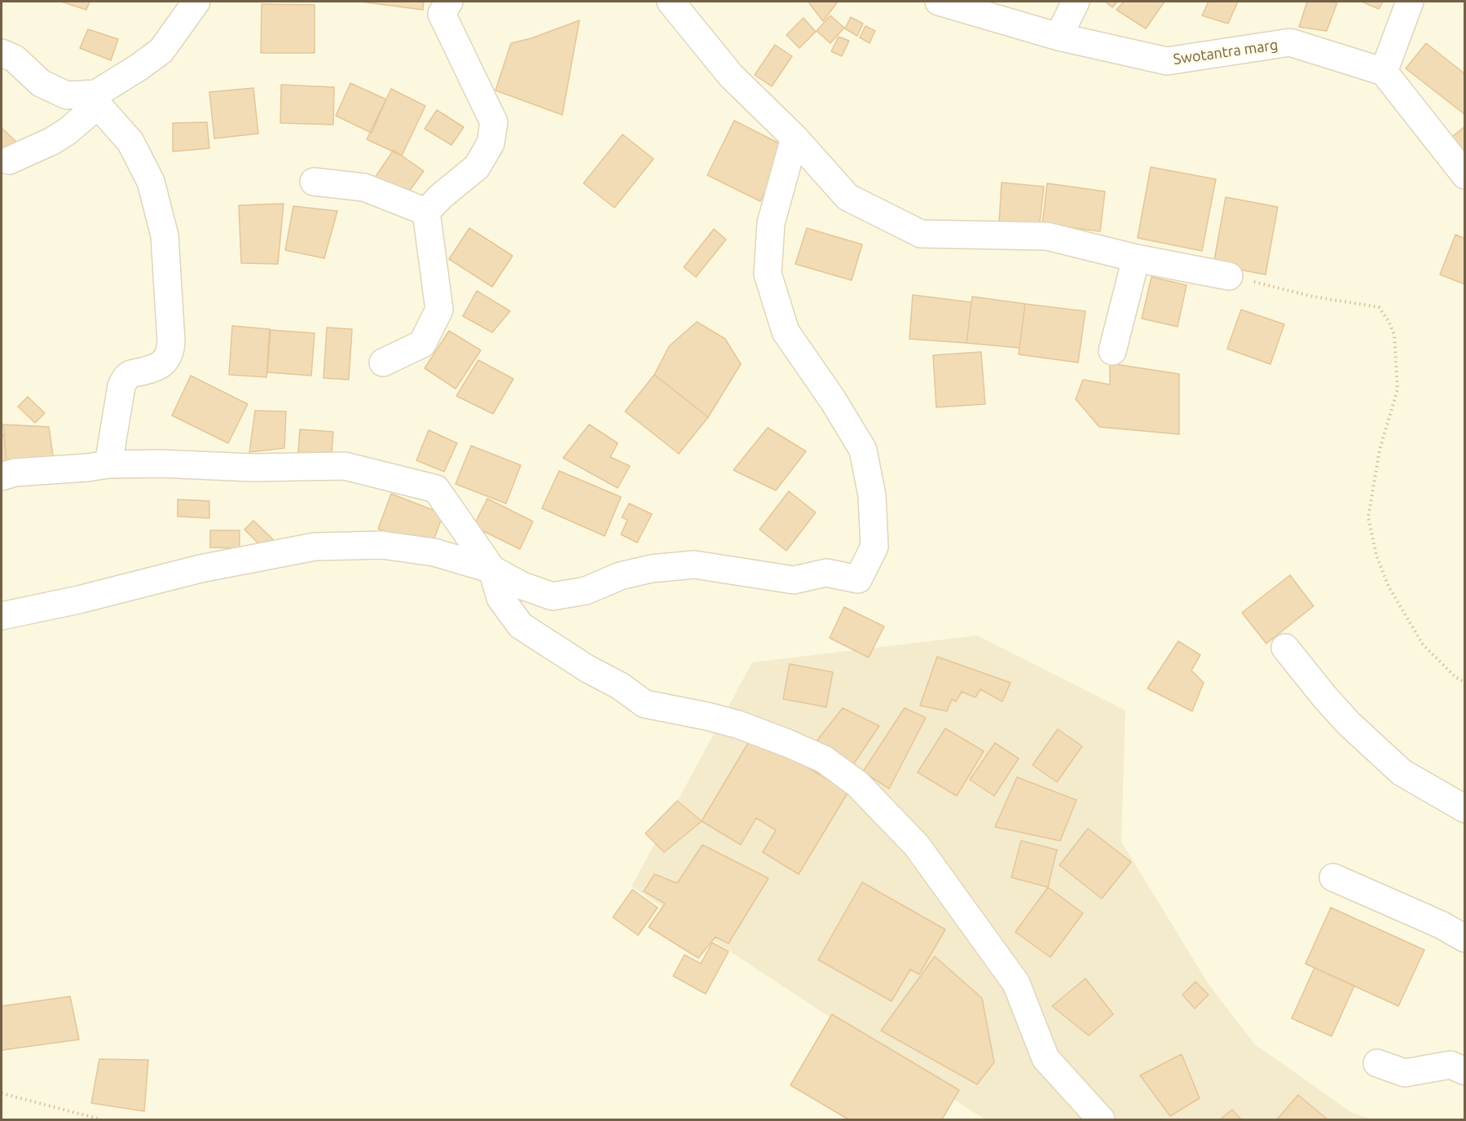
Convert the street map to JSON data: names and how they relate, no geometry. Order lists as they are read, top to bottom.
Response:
{
  "streets": {
    "street": ["Swotantra marg"]
  }
}
